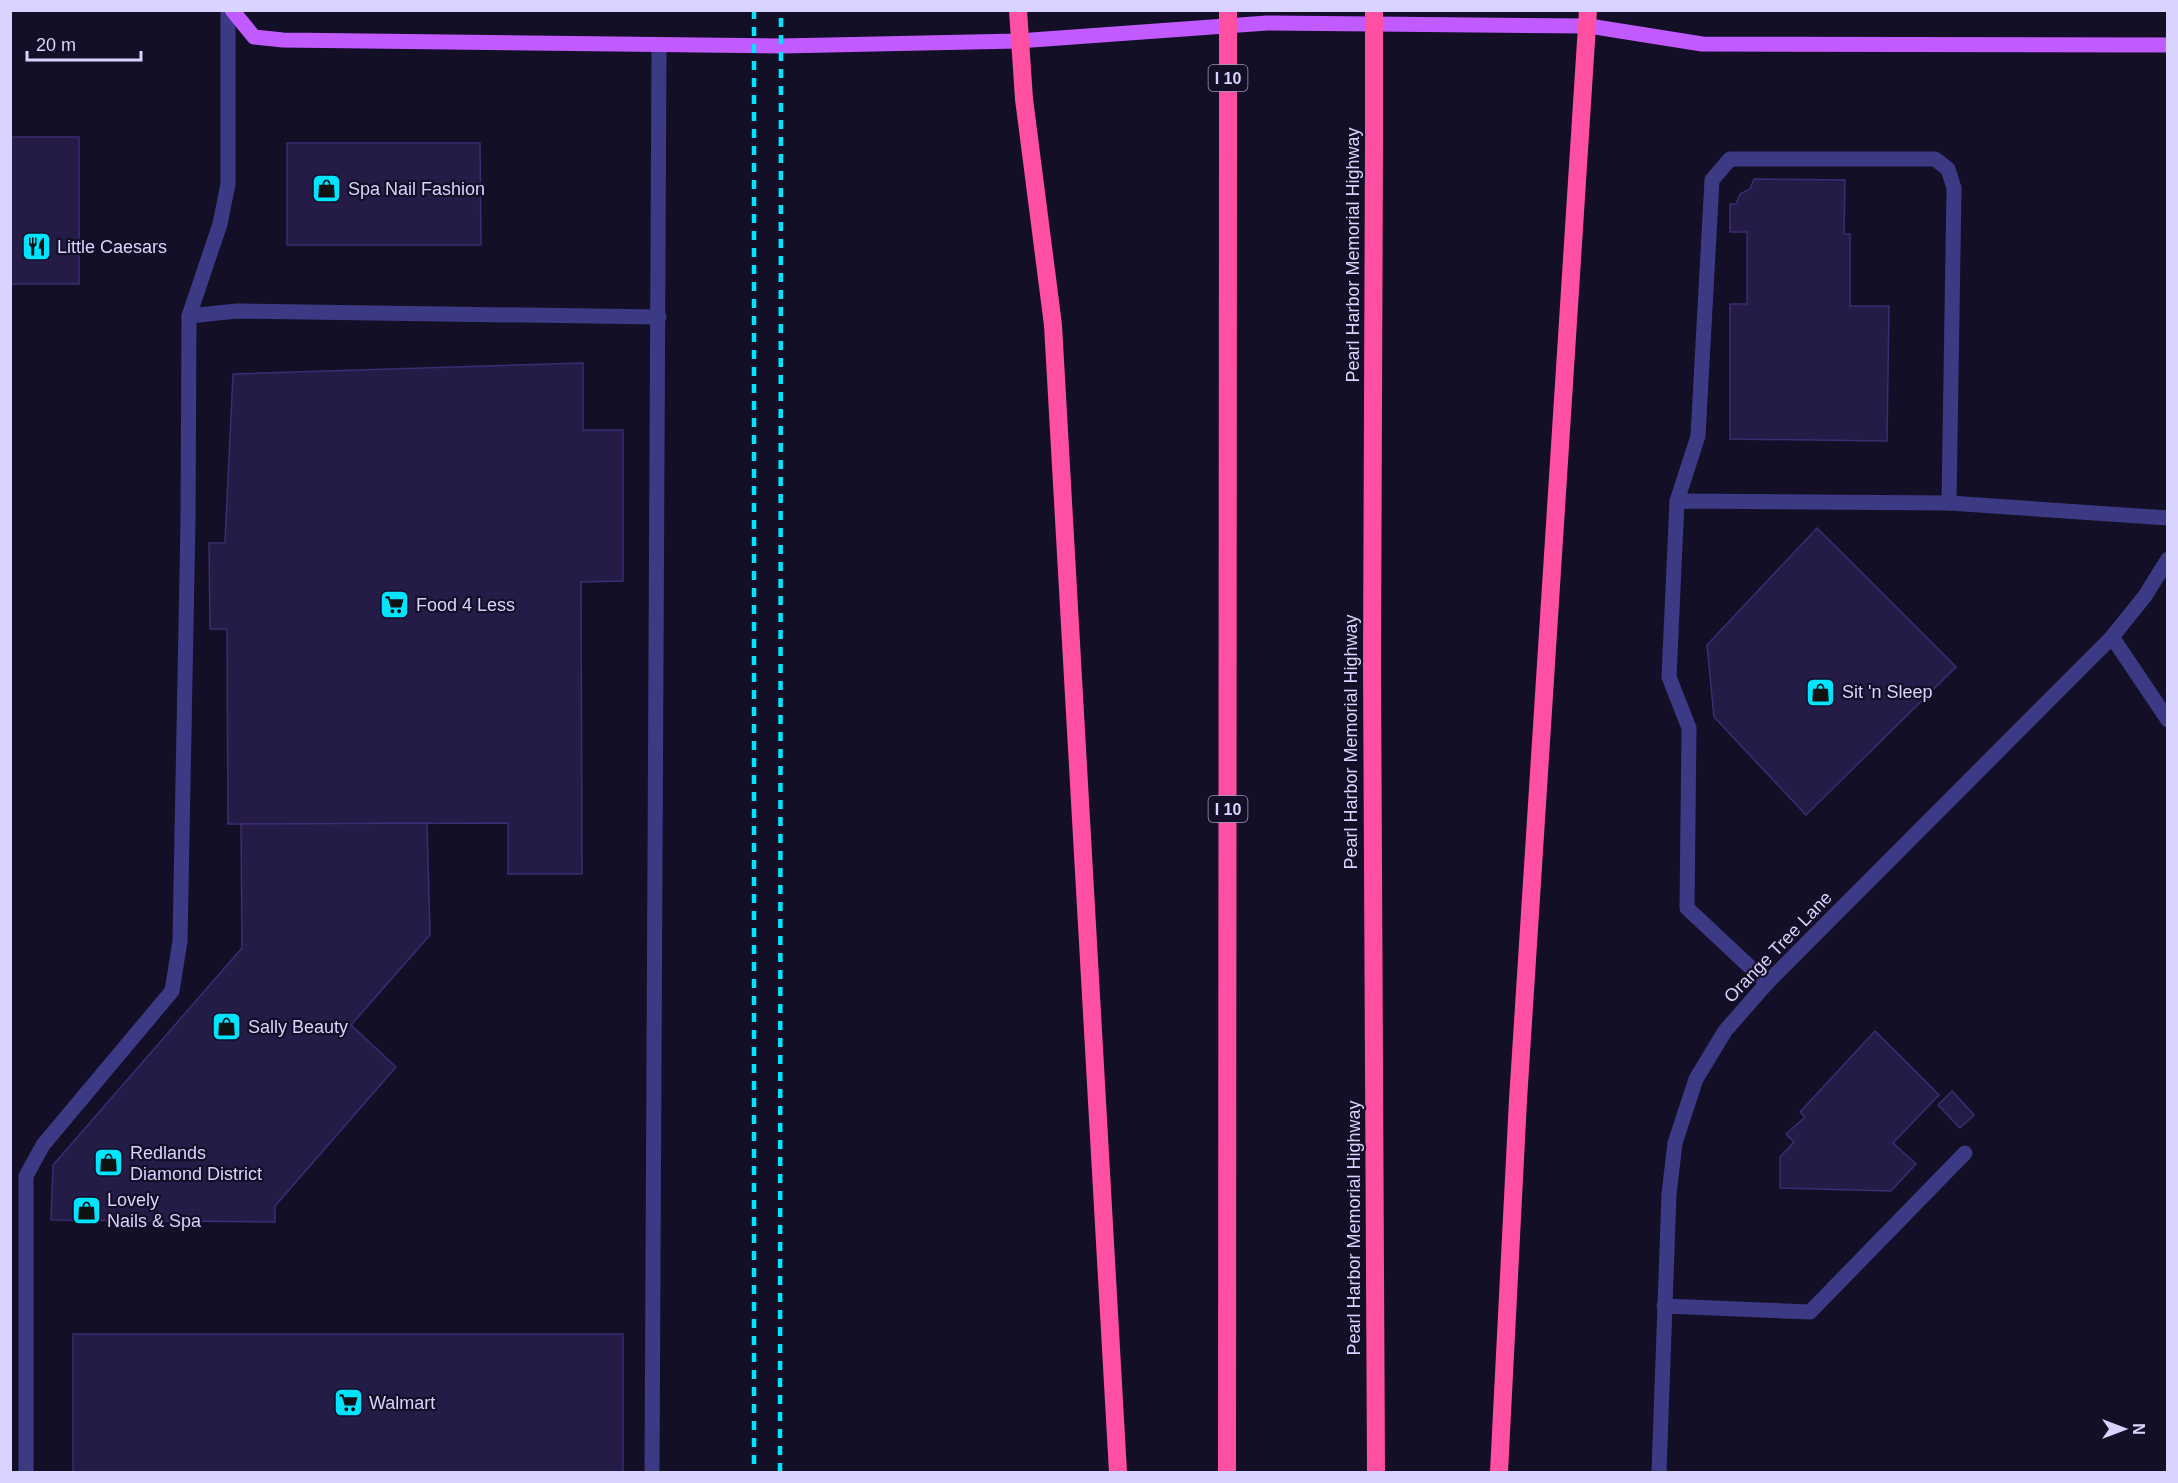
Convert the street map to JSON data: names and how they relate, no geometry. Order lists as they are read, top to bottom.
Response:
{
  "streets": {
    "highway": ["I 10", "Pearl Harbor Memorial Highway"],
    "street": ["Orange Tree Lane"]
  },
  "places": {
    "shop": [
      "Spa Nail Fashion",
      "Sit 'n Sleep",
      "Sally Beauty",
      "Redlands Diamond District",
      "Lovely Nails & Spa"
    ],
    "restaurant": ["Little Caesars"],
    "supermarket": ["Food 4 Less", "Walmart"]
  },
  "scale_bar": "20 m",
  "north": "right"
}
